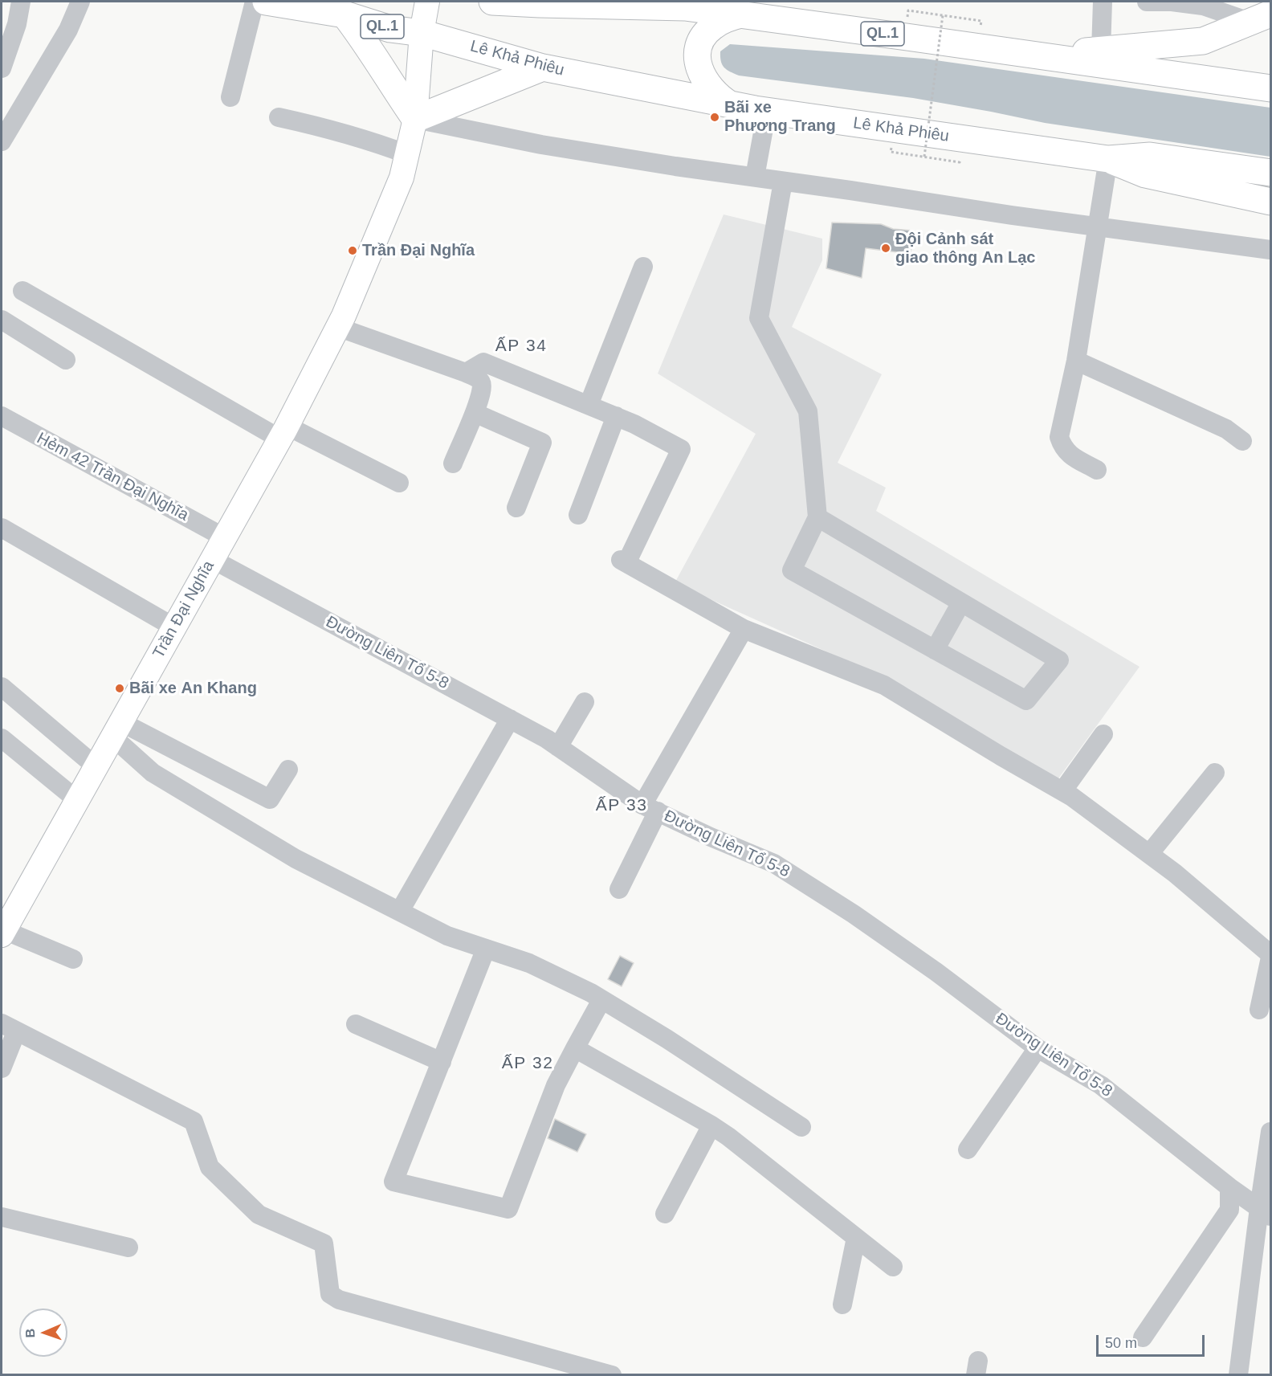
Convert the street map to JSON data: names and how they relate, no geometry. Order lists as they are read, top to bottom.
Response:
{
  "streets": {
    "highway": ["QL.1", "Lê Khả Phiêu"],
    "main road": ["Trần Đại Nghĩa"],
    "street": ["Hẻm 42 Trần Đại Nghĩa", "Đường Liên Tổ 5-8"]
  },
  "crossings": [
    ["Lê Khả Phiêu", "Trần Đại Nghĩa"],
    ["Hẻm 42 Trần Đại Nghĩa", "Trần Đại Nghĩa"],
    ["Trần Đại Nghĩa", "Đường Liên Tổ 5-8"]
  ],
  "districts": ["ẤP 34", "ẤP 33", "ẤP 32"],
  "places": [
    "Bãi xe Phương Trang",
    "Đội Cảnh sát giao thông An Lạc",
    "Trần Đại Nghĩa",
    "Bãi xe An Khang"
  ],
  "scale_bar": "50 m",
  "north": "left"
}
